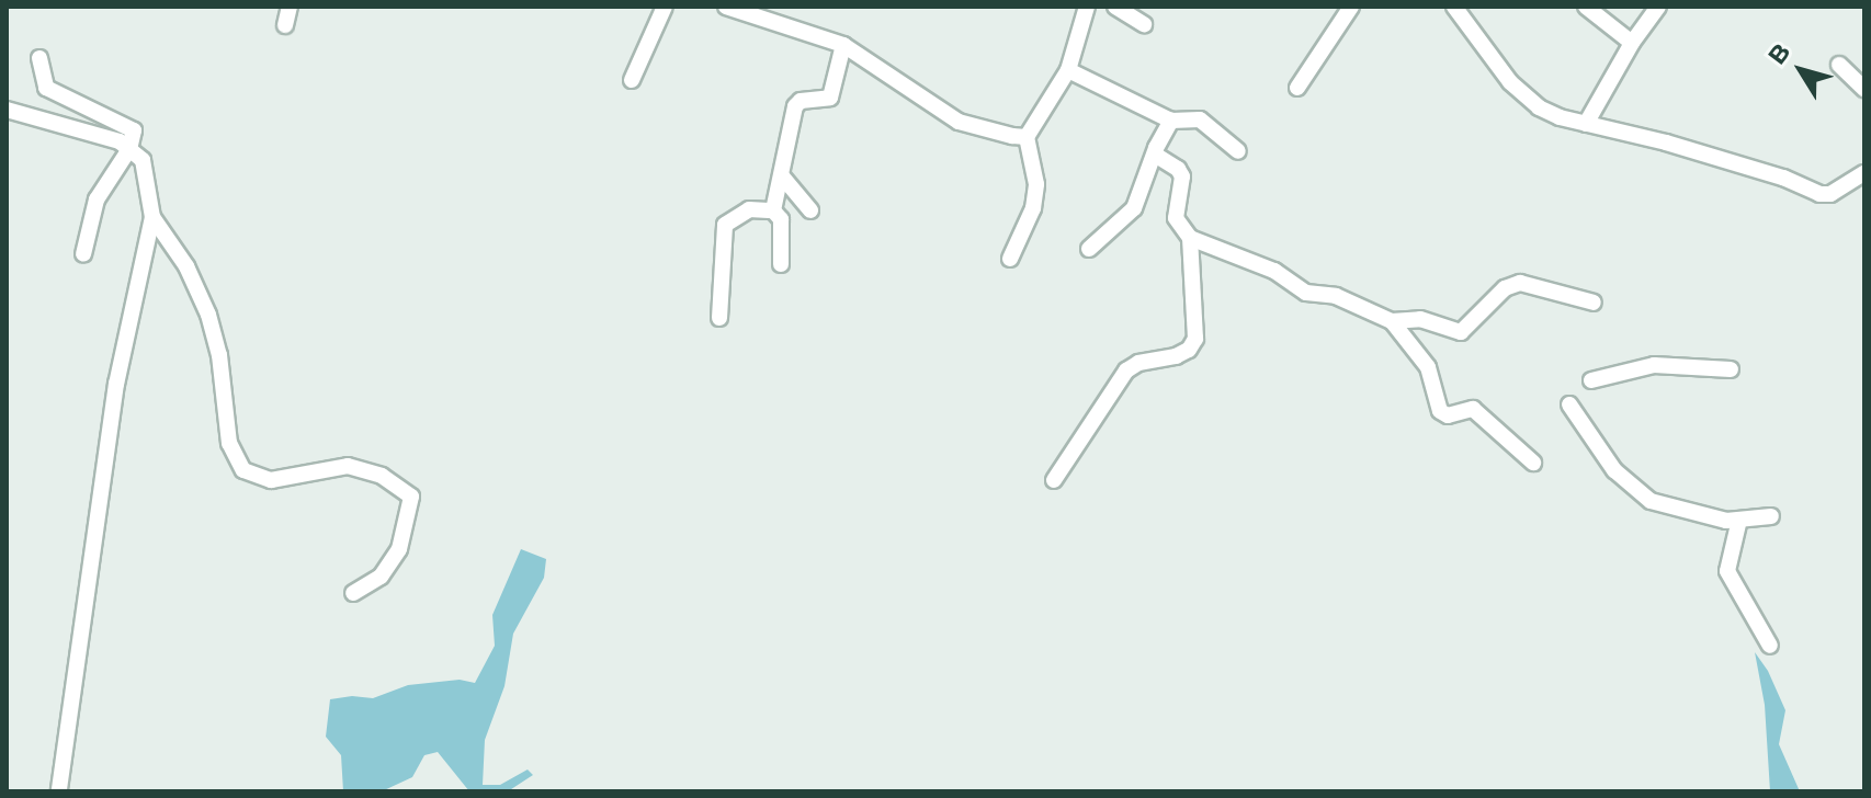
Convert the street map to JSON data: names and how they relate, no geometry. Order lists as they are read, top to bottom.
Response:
{
  "north": "top left"
}
